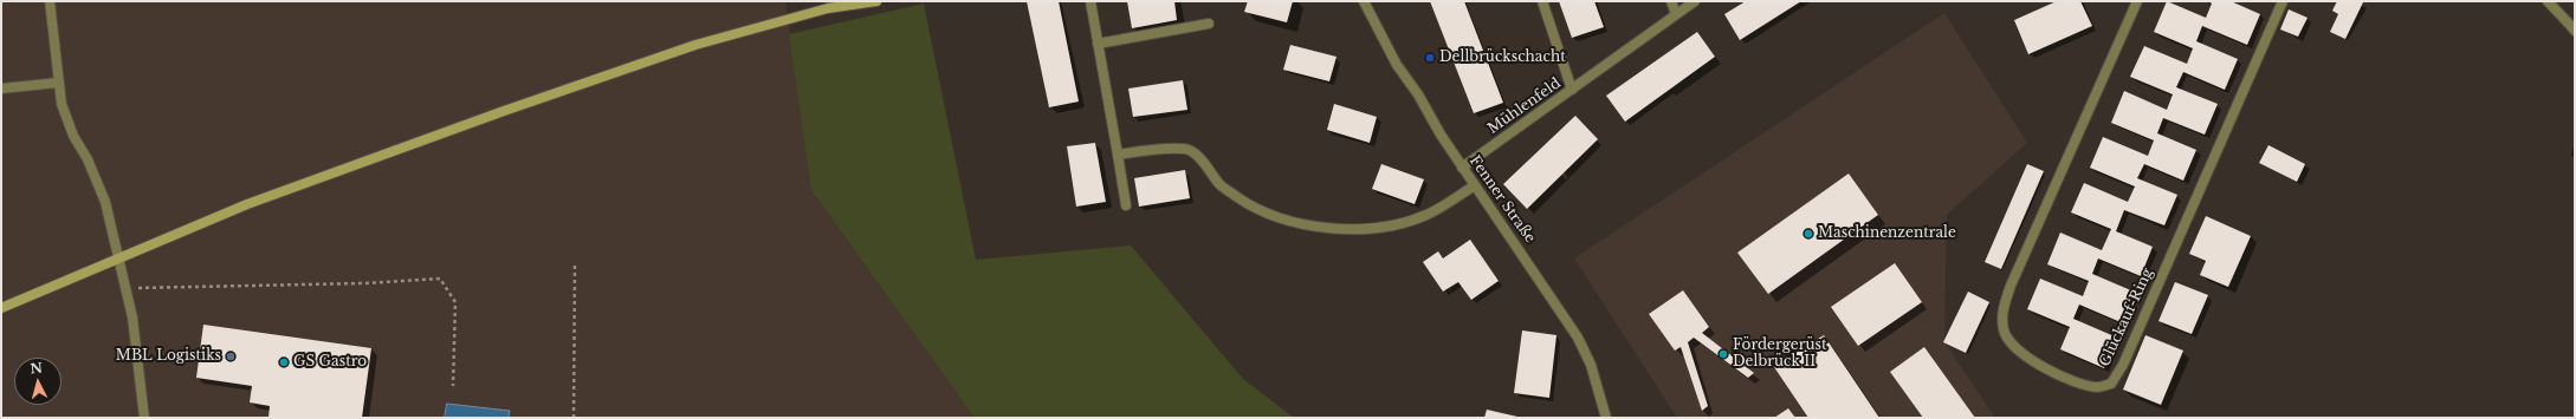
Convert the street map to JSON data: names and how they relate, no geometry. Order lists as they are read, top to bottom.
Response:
{
  "streets": {
    "street": ["Mühlenfeld", "Fenner Straße", "Glückauf-Ring"]
  },
  "crossings": [
    ["Mühlenfeld", "Fenner Straße"]
  ],
  "places": [
    "Dellbrückschacht",
    "Maschinenzentrale",
    "Fördergerüst Delbrück II",
    "MBL Logistiks",
    "GS Gastro"
  ],
  "north": "top"
}
